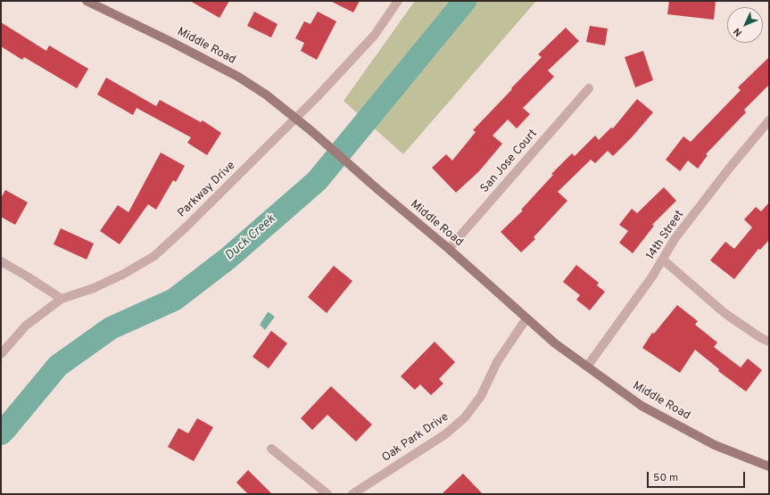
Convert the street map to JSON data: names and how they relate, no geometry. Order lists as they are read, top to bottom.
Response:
{
  "streets": {
    "main road": ["Middle Road"],
    "street": [
      "San Jose Court",
      "Parkway Drive",
      "14th Street",
      "Oak Park Drive"
    ]
  },
  "crossings": [
    ["Middle Road", "San Jose Court"],
    ["Middle Road", "Parkway Drive"],
    ["Middle Road", "14th Street"],
    ["Middle Road", "Oak Park Drive"]
  ],
  "water": ["Duck Creek"],
  "scale_bar": "50 m",
  "north": "bottom left"
}
